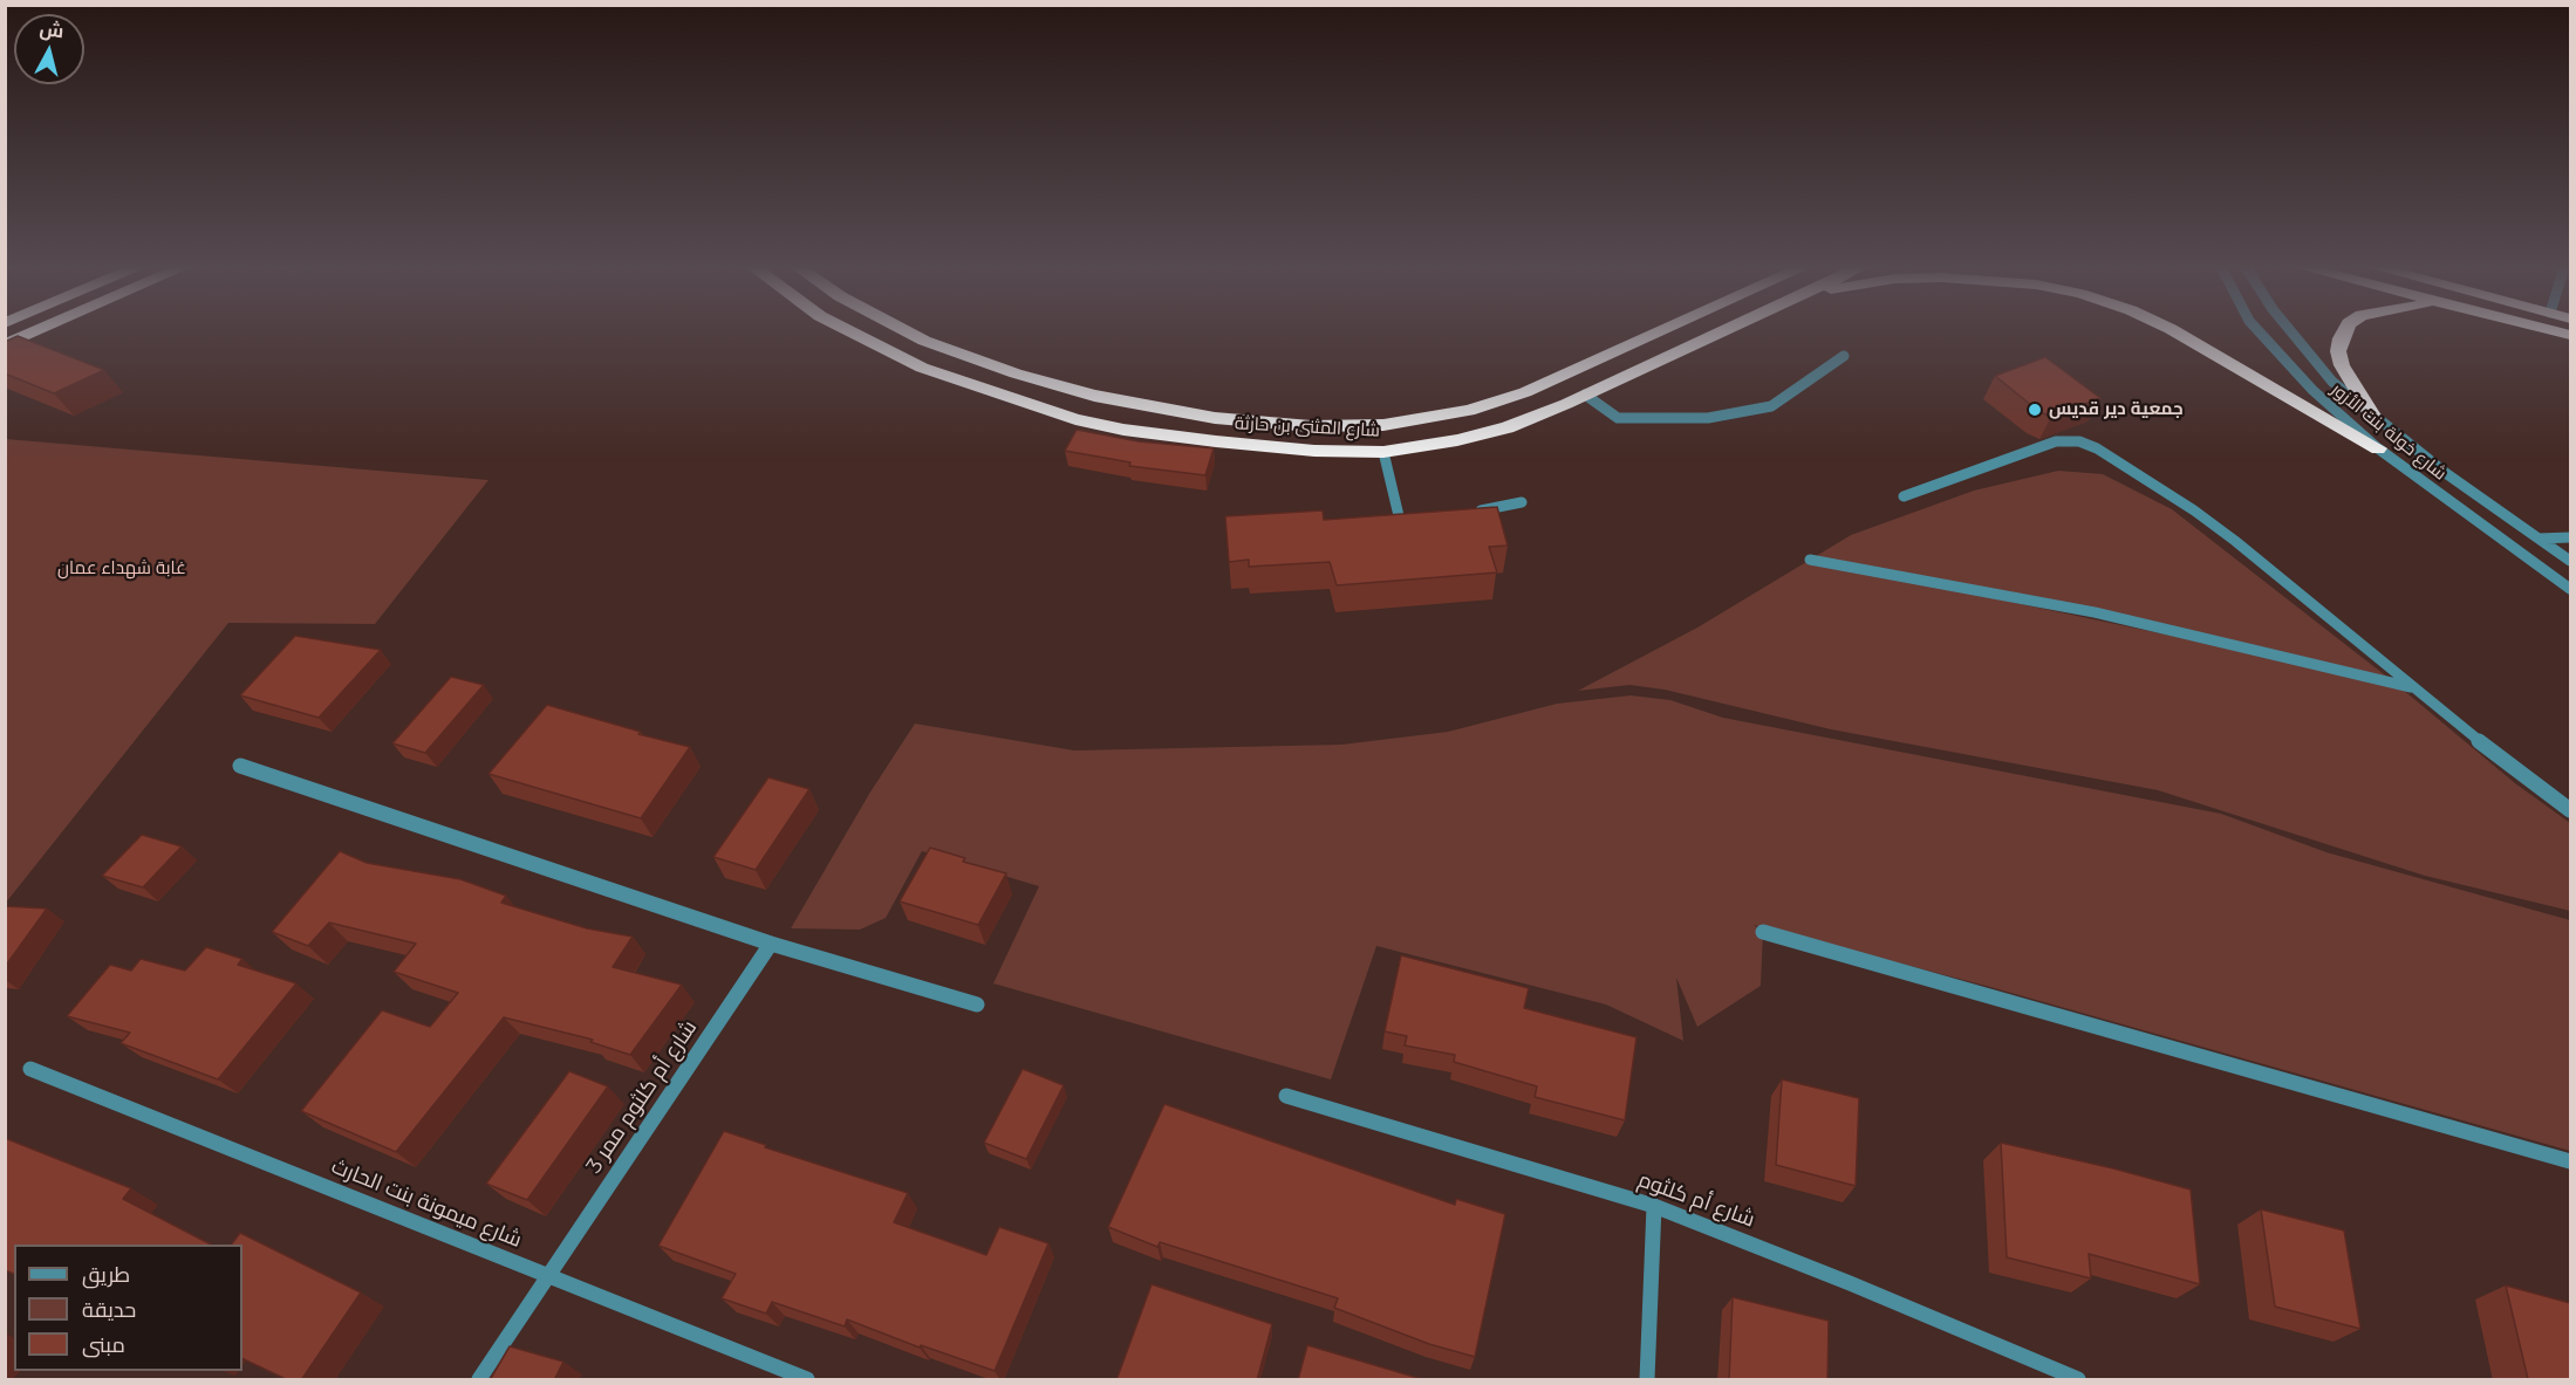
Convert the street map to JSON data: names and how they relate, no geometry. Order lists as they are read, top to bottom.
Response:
{
  "streets": {
    "highway": ["شارع المثنى بن حارثة"],
    "street": [
      "شارع خولة بنت الأزور",
      "شارع أم كلثوم ممر 3",
      "شارع أم كلثوم",
      "شارع ميمونة بنت الحارث"
    ]
  },
  "crossings": [
    ["شارع أم كلثوم ممر 3", "شارع ميمونة بنت الحارث"]
  ],
  "parks": ["غابة شهداء عمان"],
  "places": ["جمعية دير قديس"],
  "legend": ["طريق", "حديقة", "مبنى"],
  "north": "top"
}
